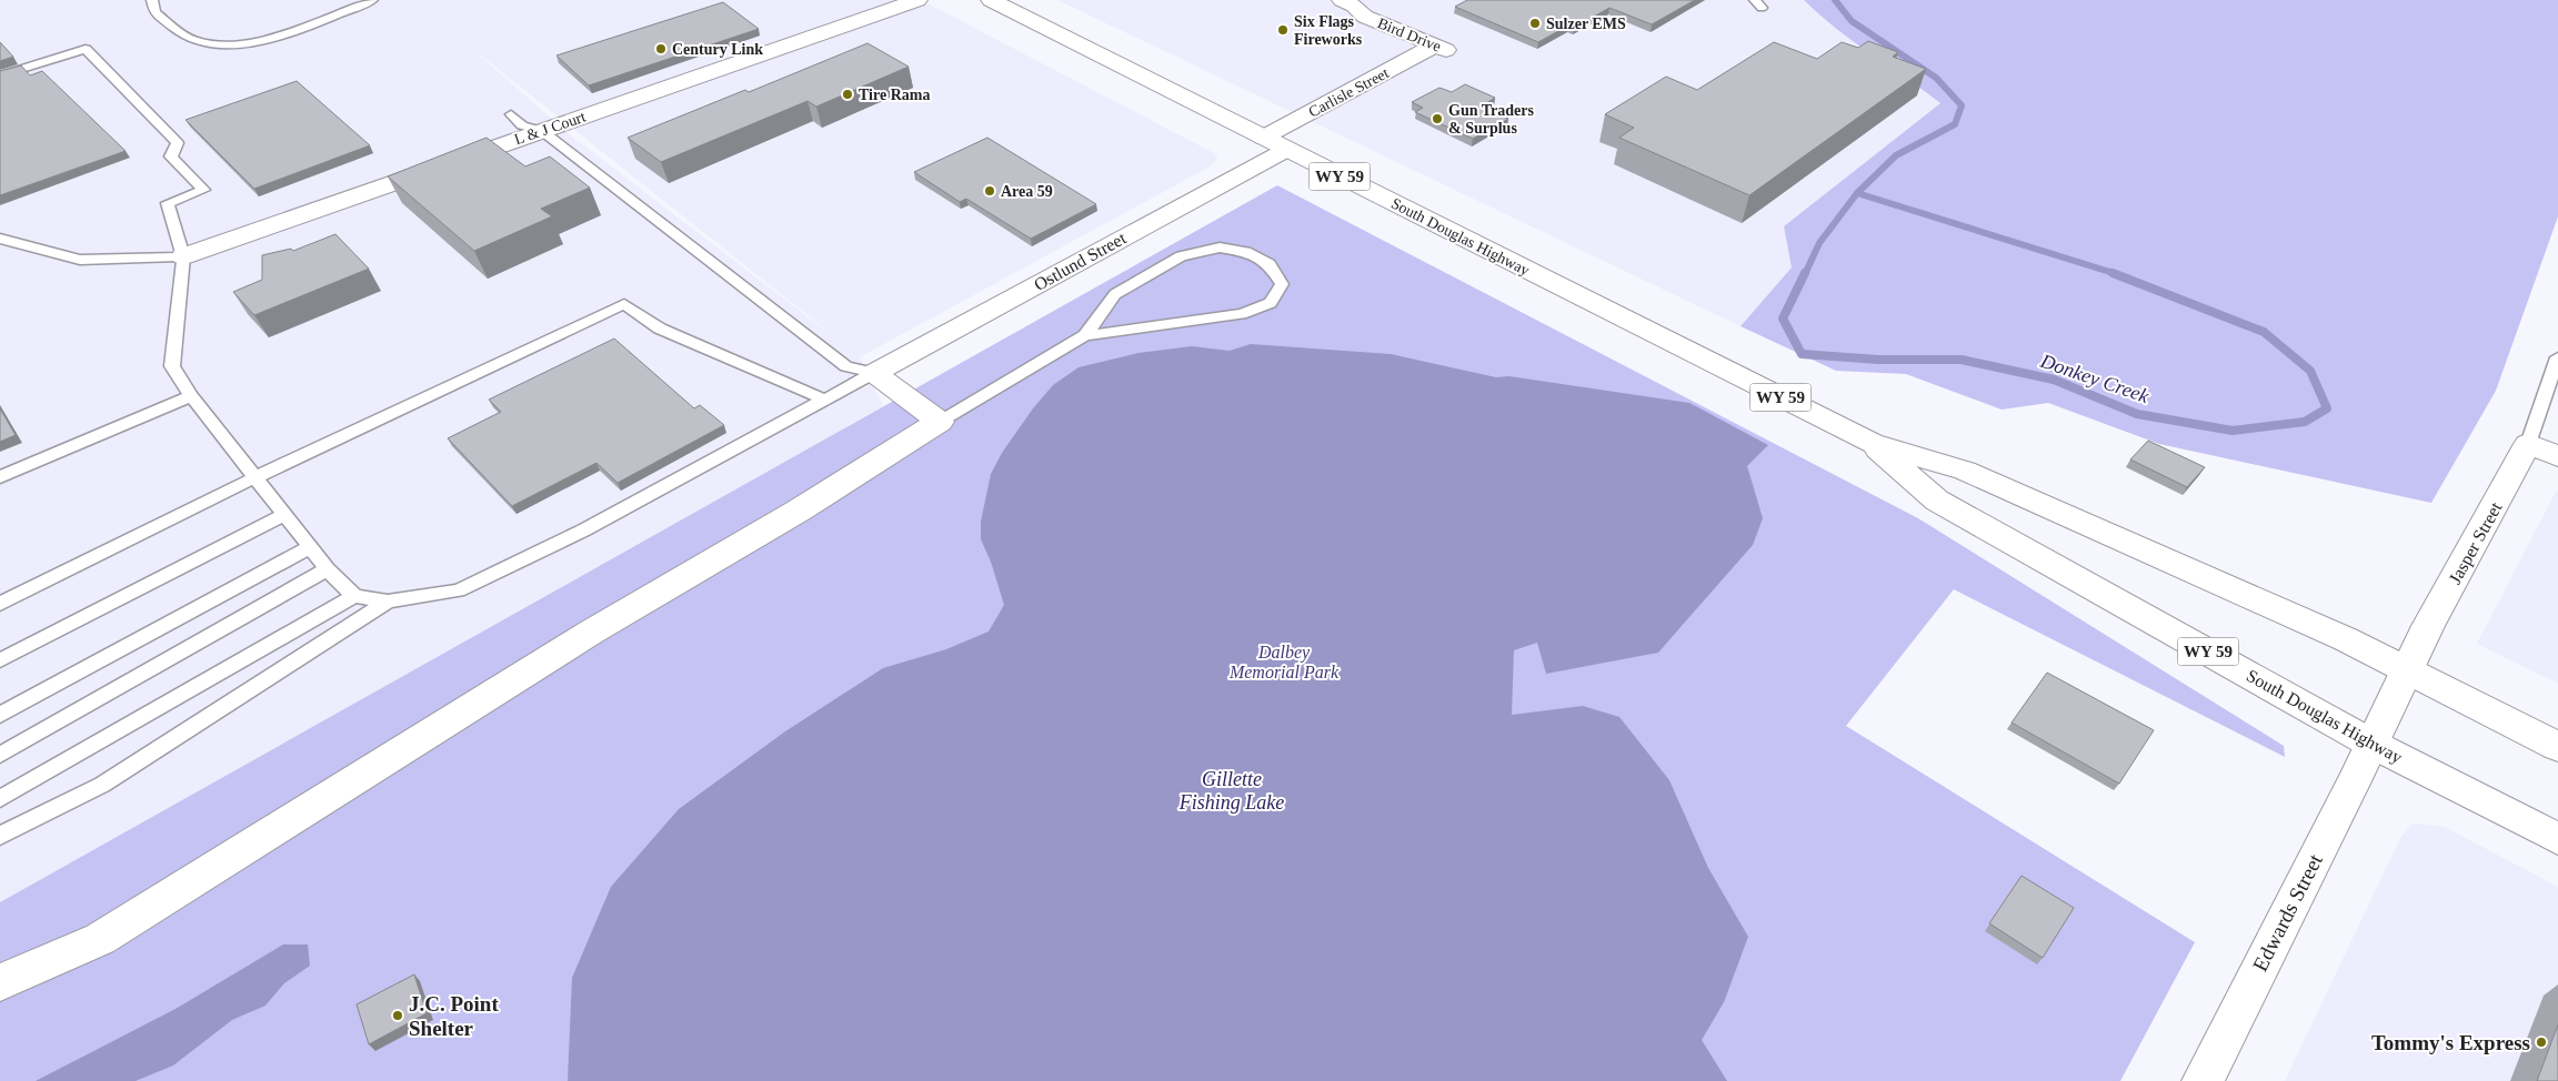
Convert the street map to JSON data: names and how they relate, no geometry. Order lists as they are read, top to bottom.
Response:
{
  "streets": {
    "main road": [
      "Bird Drive",
      "Carlisle Street",
      "L & J Court",
      "WY 59",
      "South Douglas Highway",
      "Ostlund Street",
      "Jasper Street",
      "Edwards Street"
    ]
  },
  "crossings": [
    ["Bird Drive", "Carlisle Street"],
    ["Carlisle Street", "South Douglas Highway"],
    ["South Douglas Highway", "Ostlund Street"],
    ["South Douglas Highway", "Jasper Street"],
    ["South Douglas Highway", "Edwards Street"],
    ["Jasper Street", "Edwards Street"]
  ],
  "water": ["Donkey Creek", "Gillette Fishing Lake"],
  "parks": ["Dalbey Memorial Park"],
  "places": [
    "Sulzer EMS",
    "Six Flags Fireworks",
    "Century Link",
    "Tire Rama",
    "Gun Traders & Surplus",
    "Area 59",
    "J.C. Point Shelter",
    "Tommy's Express"
  ]
}
